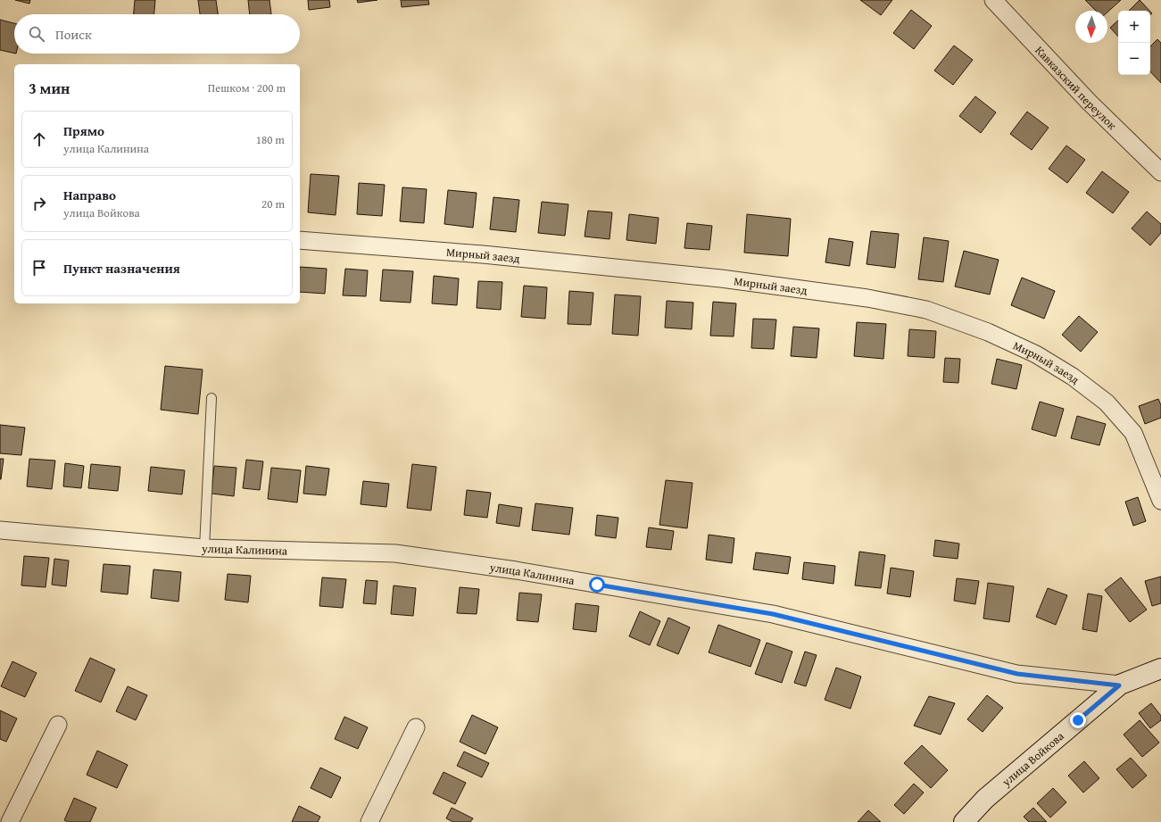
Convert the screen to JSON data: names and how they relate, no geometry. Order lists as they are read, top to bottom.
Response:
{
  "streets": {
    "street": [
      "Кавказский переулок",
      "Мирный заезд",
      "улица Калинина",
      "улица Войкова"
    ]
  },
  "crossings": [
    ["улица Калинина", "улица Войкова"]
  ],
  "north": "bottom",
  "page": {
    "map_buttons": ["+", "−"],
    "search": "Поиск",
    "heading": ["3 мин", "Пешком · 200 m"],
    "list": [
      ["Прямо", "улица Калинина", "180 m"],
      ["Направо", "улица Войкова", "20 m"],
      "Пункт назначения"
    ]
  }
}
